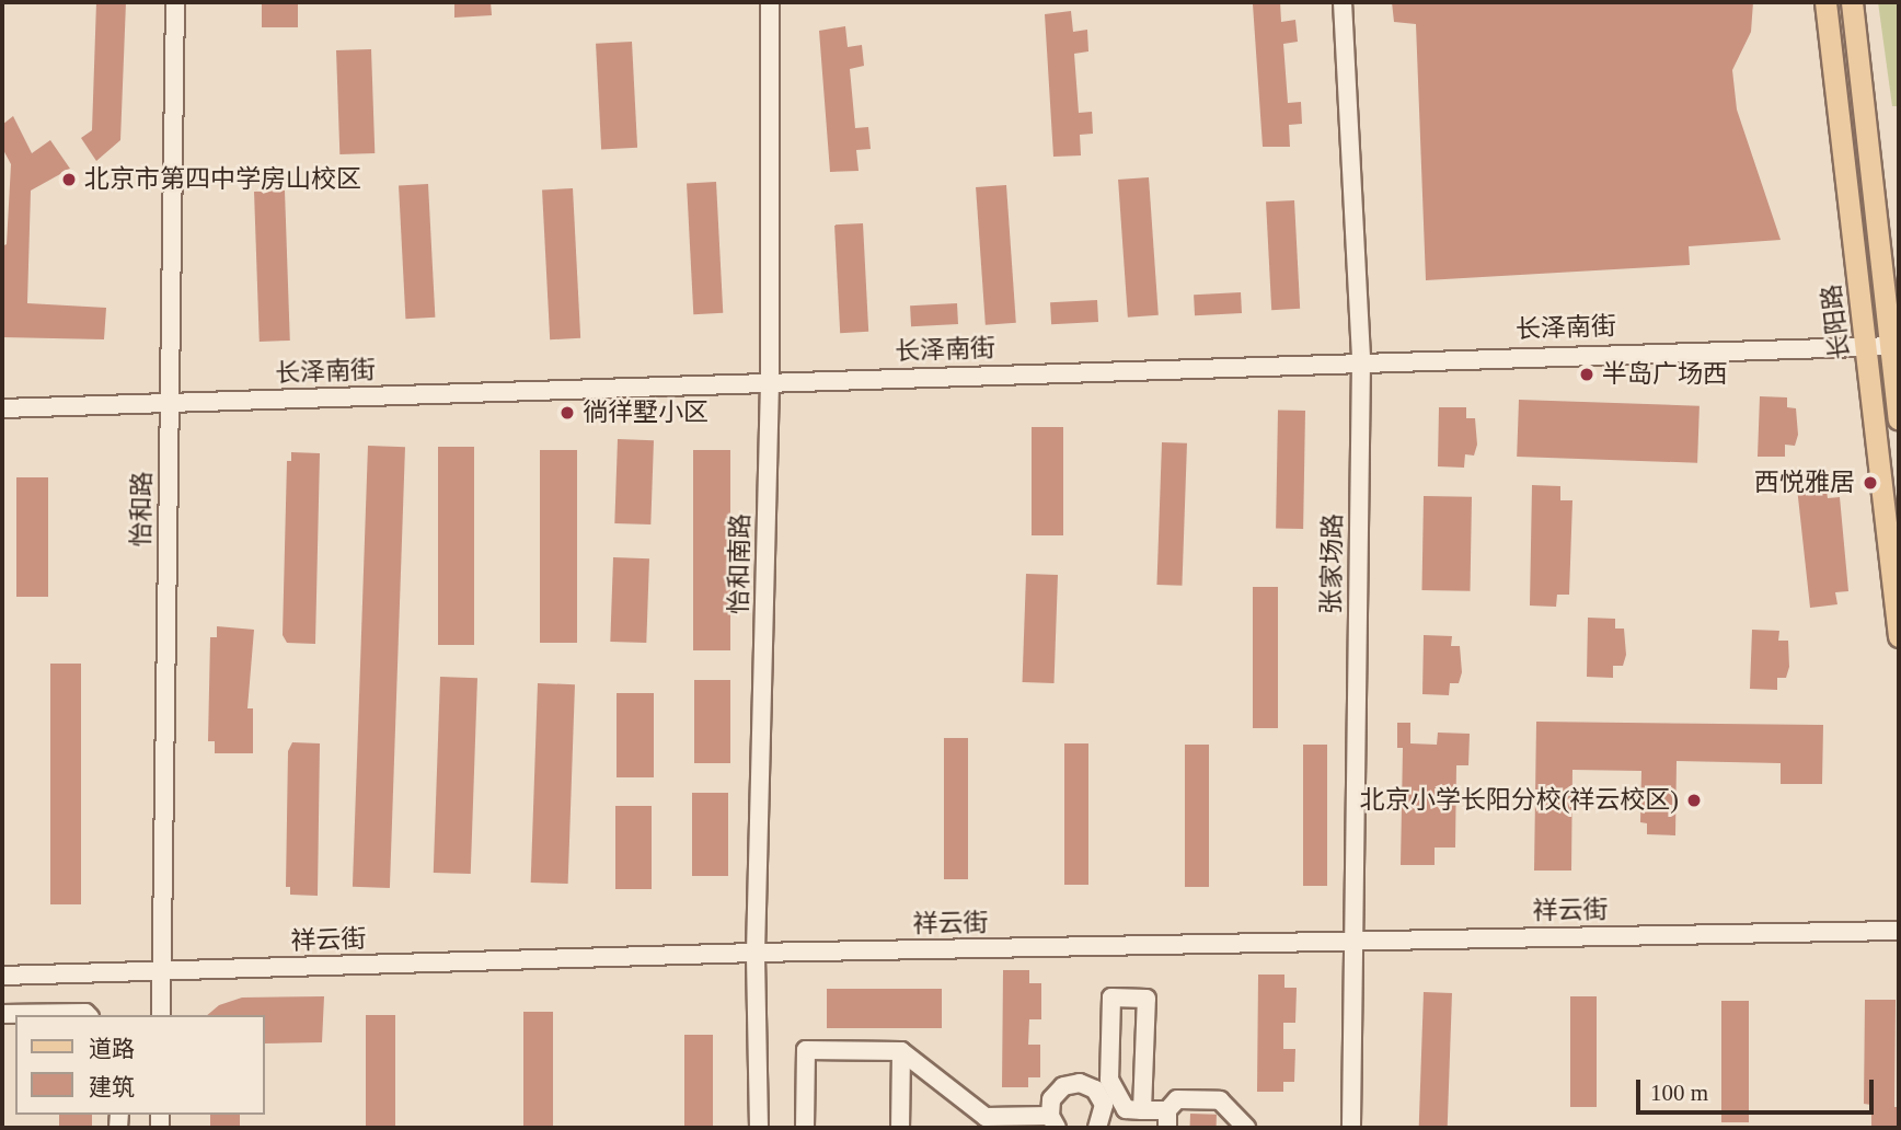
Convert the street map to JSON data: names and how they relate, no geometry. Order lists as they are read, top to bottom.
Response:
{
  "streets": {
    "main road": ["长阳路"],
    "street": [
      "长泽南街",
      "怡和路",
      "怡和南路",
      "张家场路",
      "祥云街"
    ]
  },
  "crossings": [
    ["长阳路", "长泽南街"],
    ["长泽南街", "怡和路"],
    ["长泽南街", "怡和南路"],
    ["长泽南街", "张家场路"],
    ["怡和路", "祥云街"],
    ["怡和南路", "祥云街"],
    ["张家场路", "祥云街"]
  ],
  "places": [
    "北京市第四中学房山校区",
    "半岛广场西",
    "徜徉墅小区",
    "西悦雅居",
    "北京小学长阳分校(祥云校区)"
  ],
  "legend": ["道路", "建筑"],
  "scale_bar": "100 m"
}
